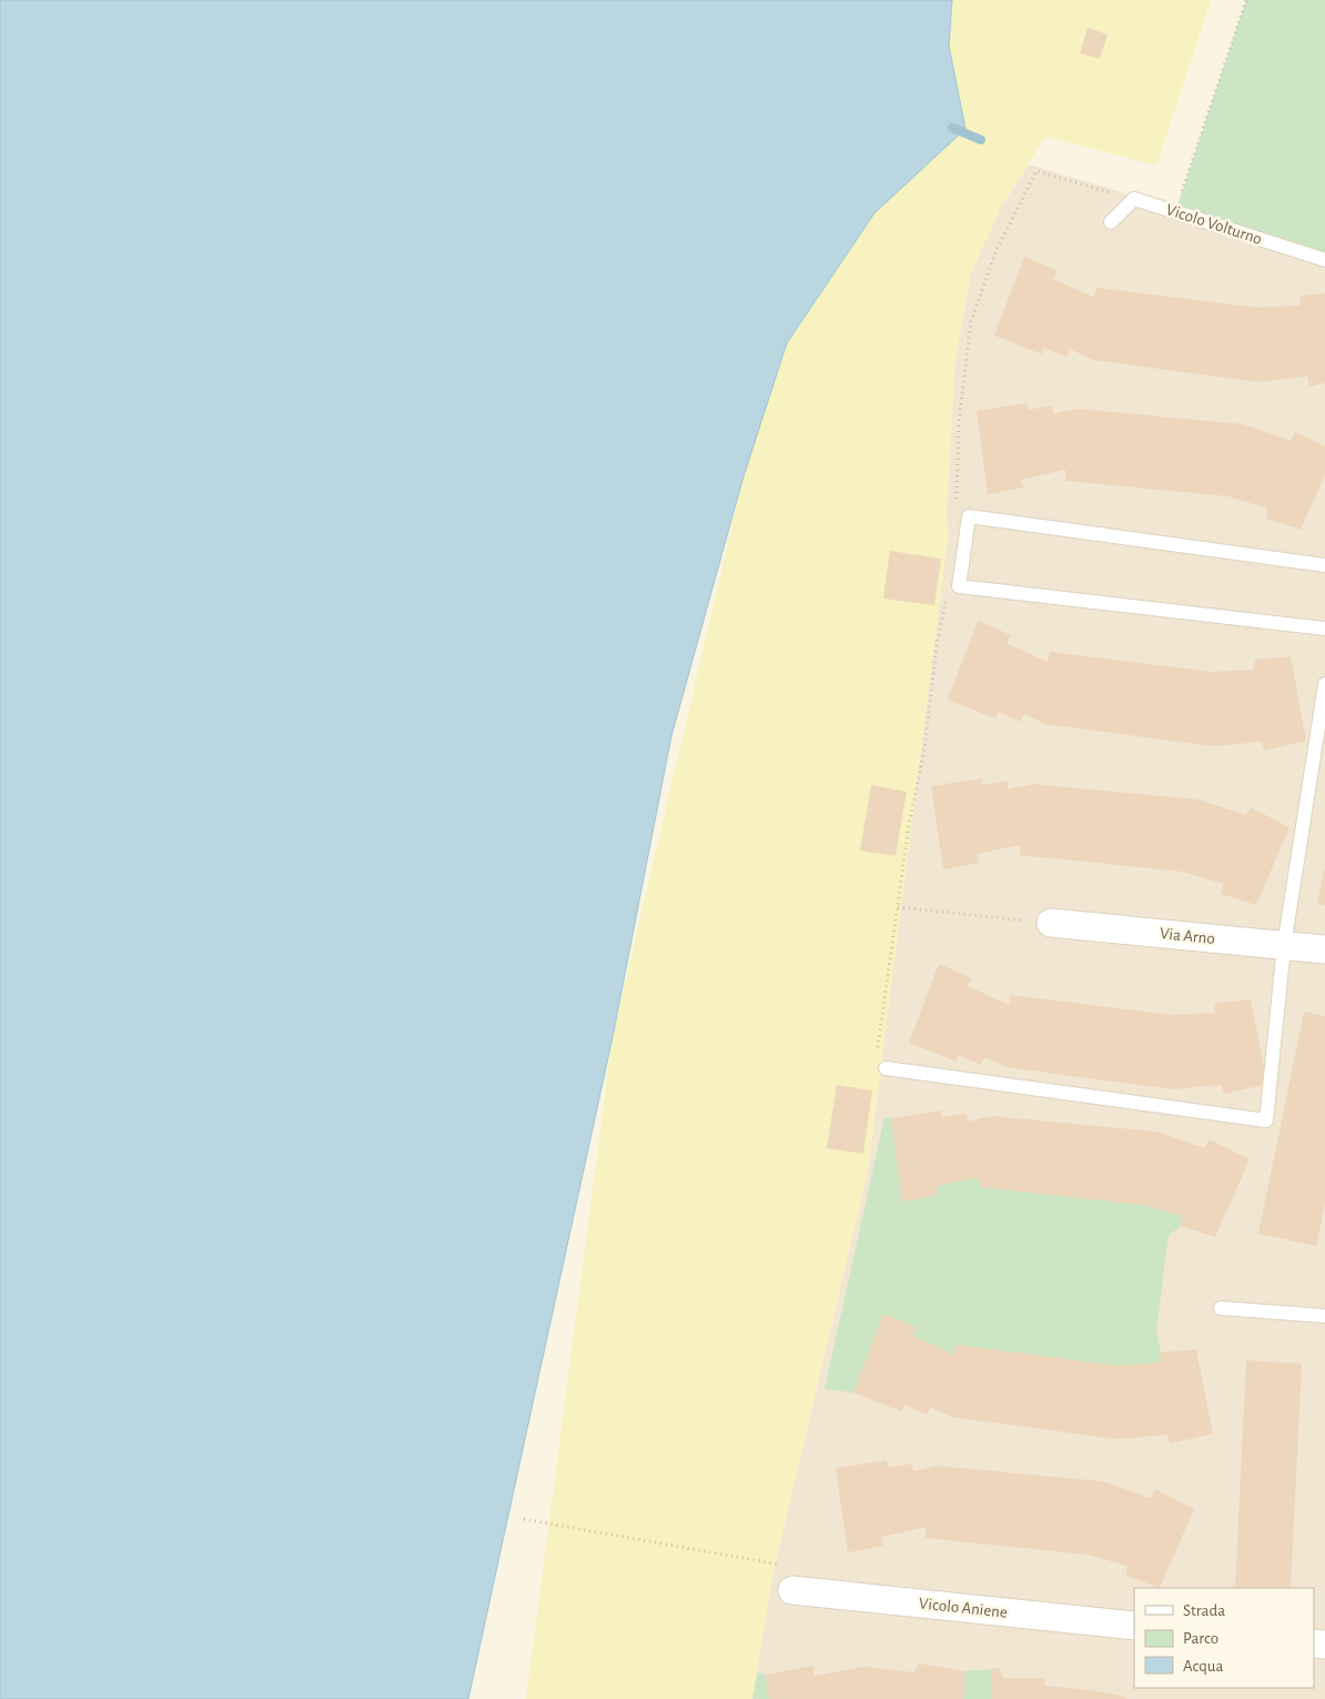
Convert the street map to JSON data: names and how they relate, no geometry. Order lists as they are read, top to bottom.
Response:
{
  "streets": {
    "street": ["Via Arno", "Vicolo Aniene"],
    "lane": ["Vicolo Volturno"]
  },
  "legend": ["Strada", "Parco", "Acqua"]
}
